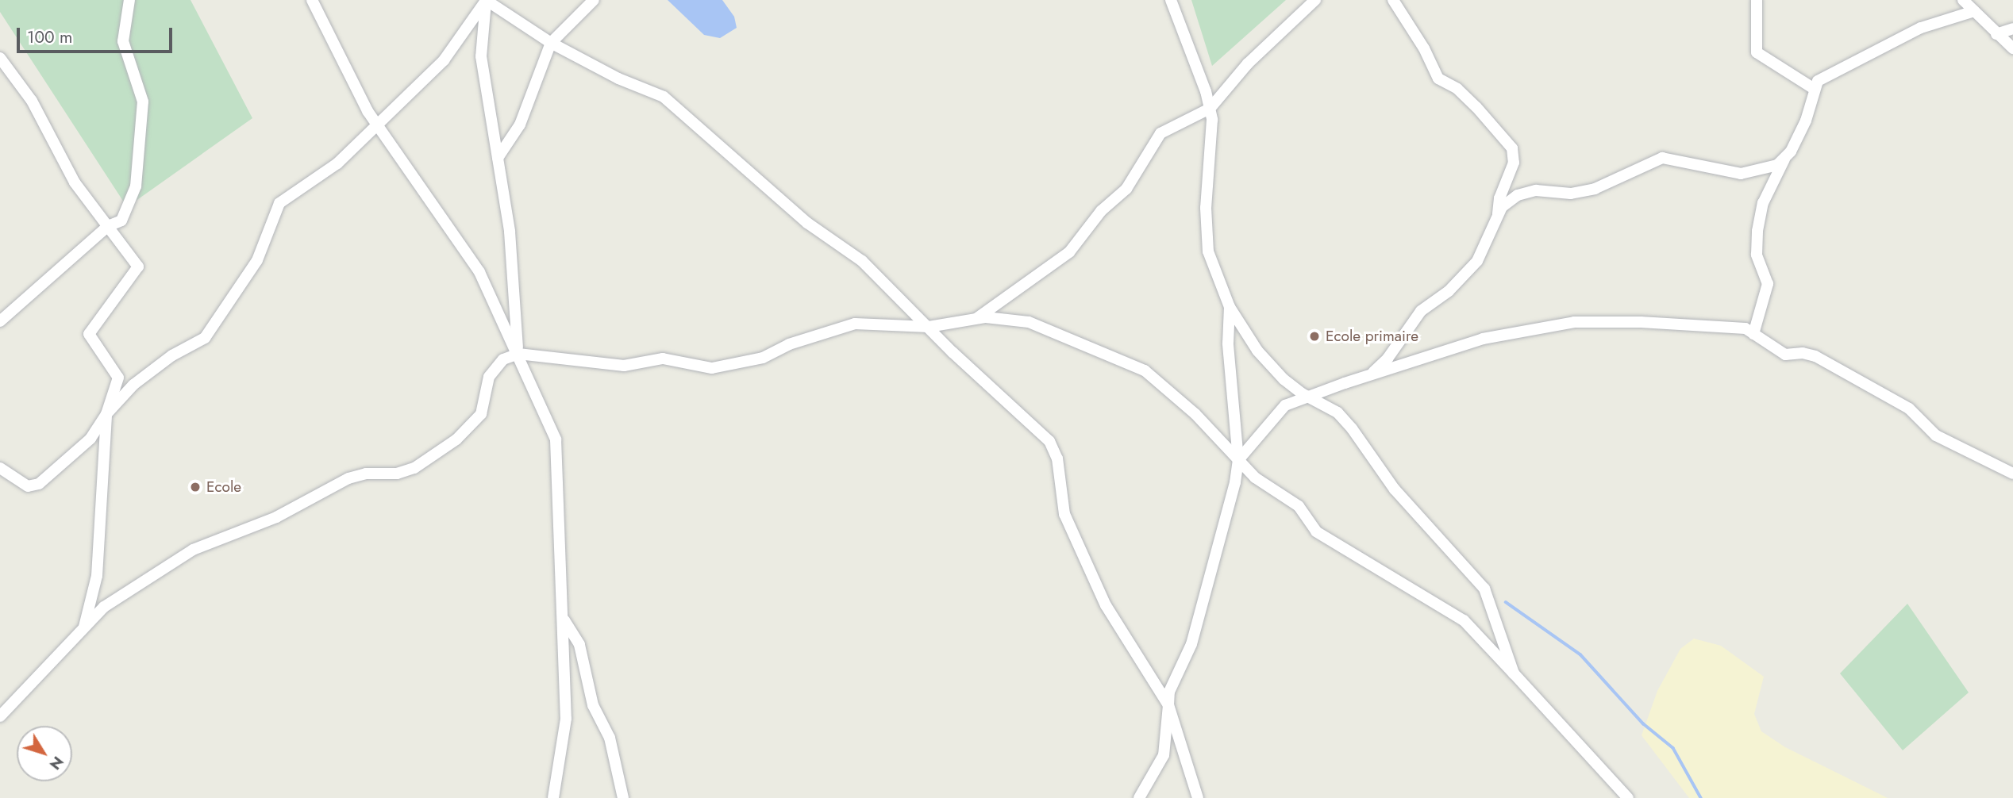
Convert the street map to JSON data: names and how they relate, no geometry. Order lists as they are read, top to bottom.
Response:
{
  "places": ["Ecole primaire", "Ecole"],
  "scale_bar": "100 m",
  "north": "bottom right"
}
